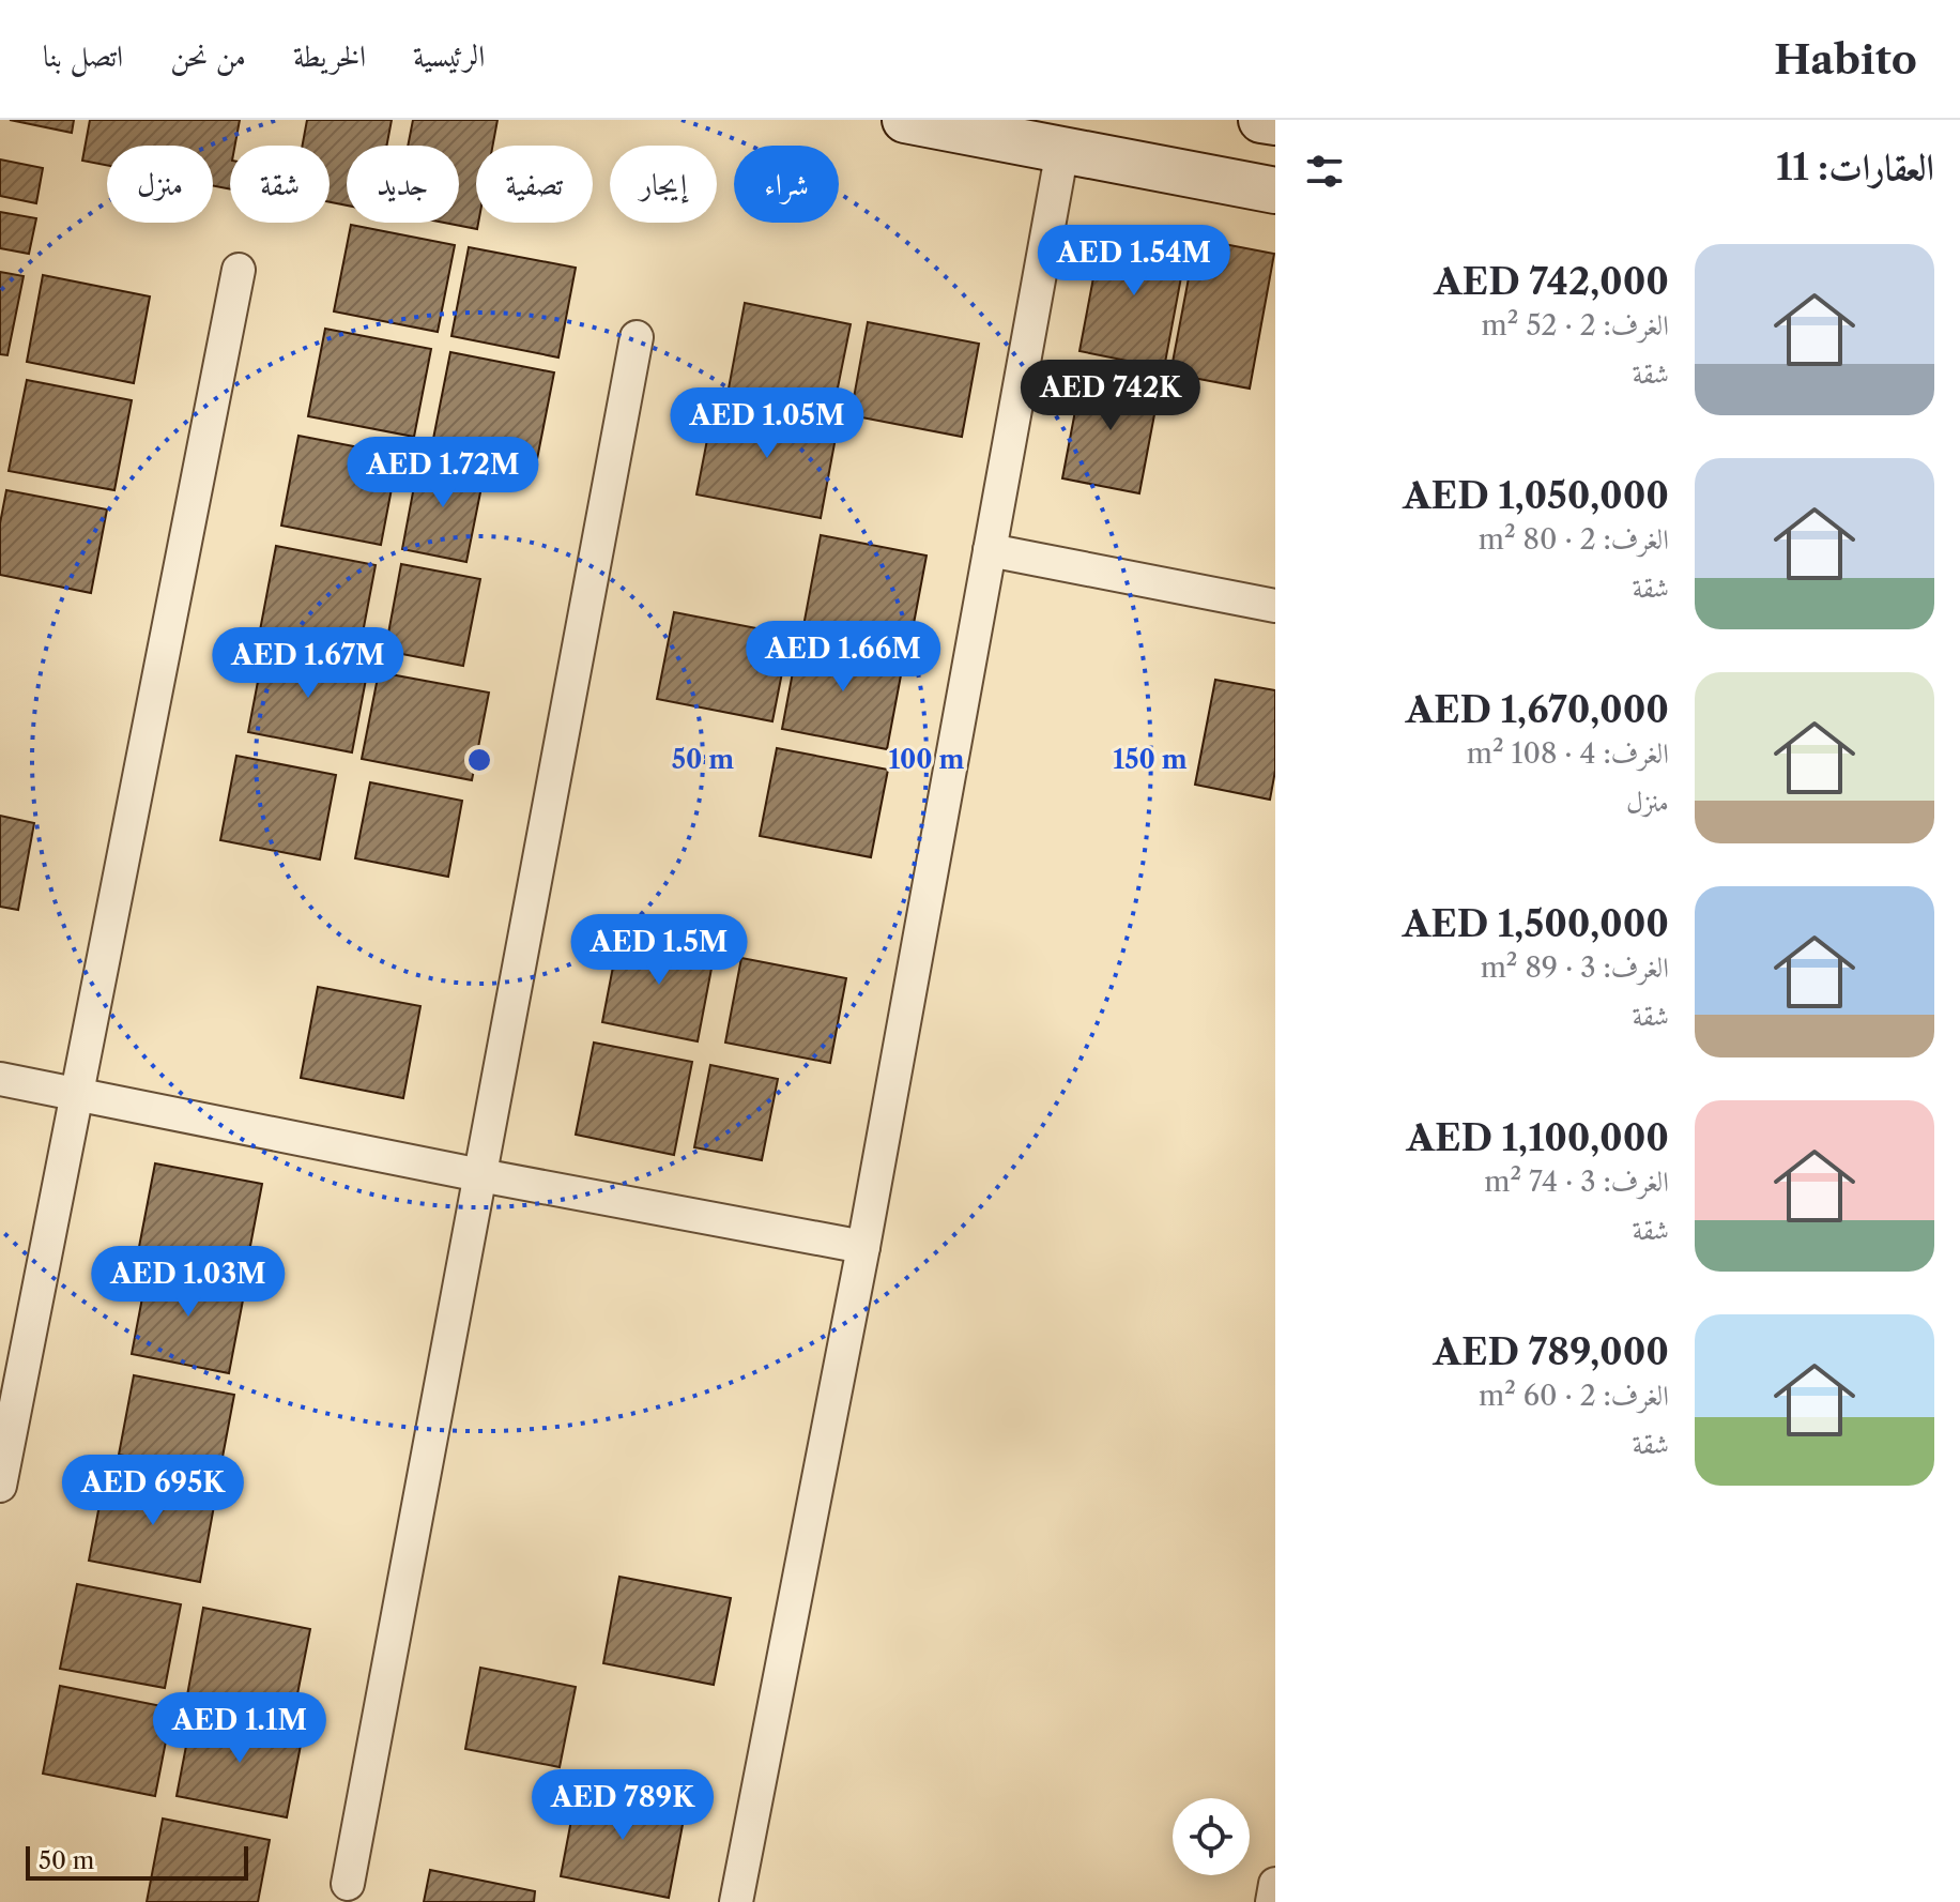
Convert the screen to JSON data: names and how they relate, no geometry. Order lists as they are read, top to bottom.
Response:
{
  "scale_bar": "50 m",
  "page": {
    "header": "Habito",
    "nav": [
      "الرئيسية",
      "الخريطة",
      "من نحن",
      "اتصل بنا"
    ],
    "heading": "العقارات: 11",
    "chip": [
      "شراء",
      "إيجار",
      "تصفية",
      "جديد",
      "شقة",
      "منزل"
    ],
    "list": [
      {
        "name": "AED 742,000",
        "note": "الغرف: 2 · 52 m² · شقة"
      },
      {
        "name": "AED 1,050,000",
        "note": "الغرف: 2 · 80 m² · شقة"
      },
      {
        "name": "AED 1,670,000",
        "note": "الغرف: 4 · 108 m² · منزل"
      },
      {
        "name": "AED 1,500,000",
        "note": "الغرف: 3 · 89 m² · شقة"
      },
      {
        "name": "AED 1,100,000",
        "note": "الغرف: 3 · 74 m² · شقة"
      },
      {
        "name": "AED 789,000",
        "note": "الغرف: 2 · 60 m² · شقة"
      }
    ],
    "price": [
      "AED 1.54M",
      "AED 742K",
      "AED 1.05M",
      "AED 1.72M",
      "AED 1.66M",
      "AED 1.67M",
      "AED 1.5M",
      "AED 1.03M",
      "AED 695K",
      "AED 1.1M",
      "AED 789K"
    ],
    "scale": "50 m"
  },
  "rings": ["50 m", "100 m", "150 m"]
}
